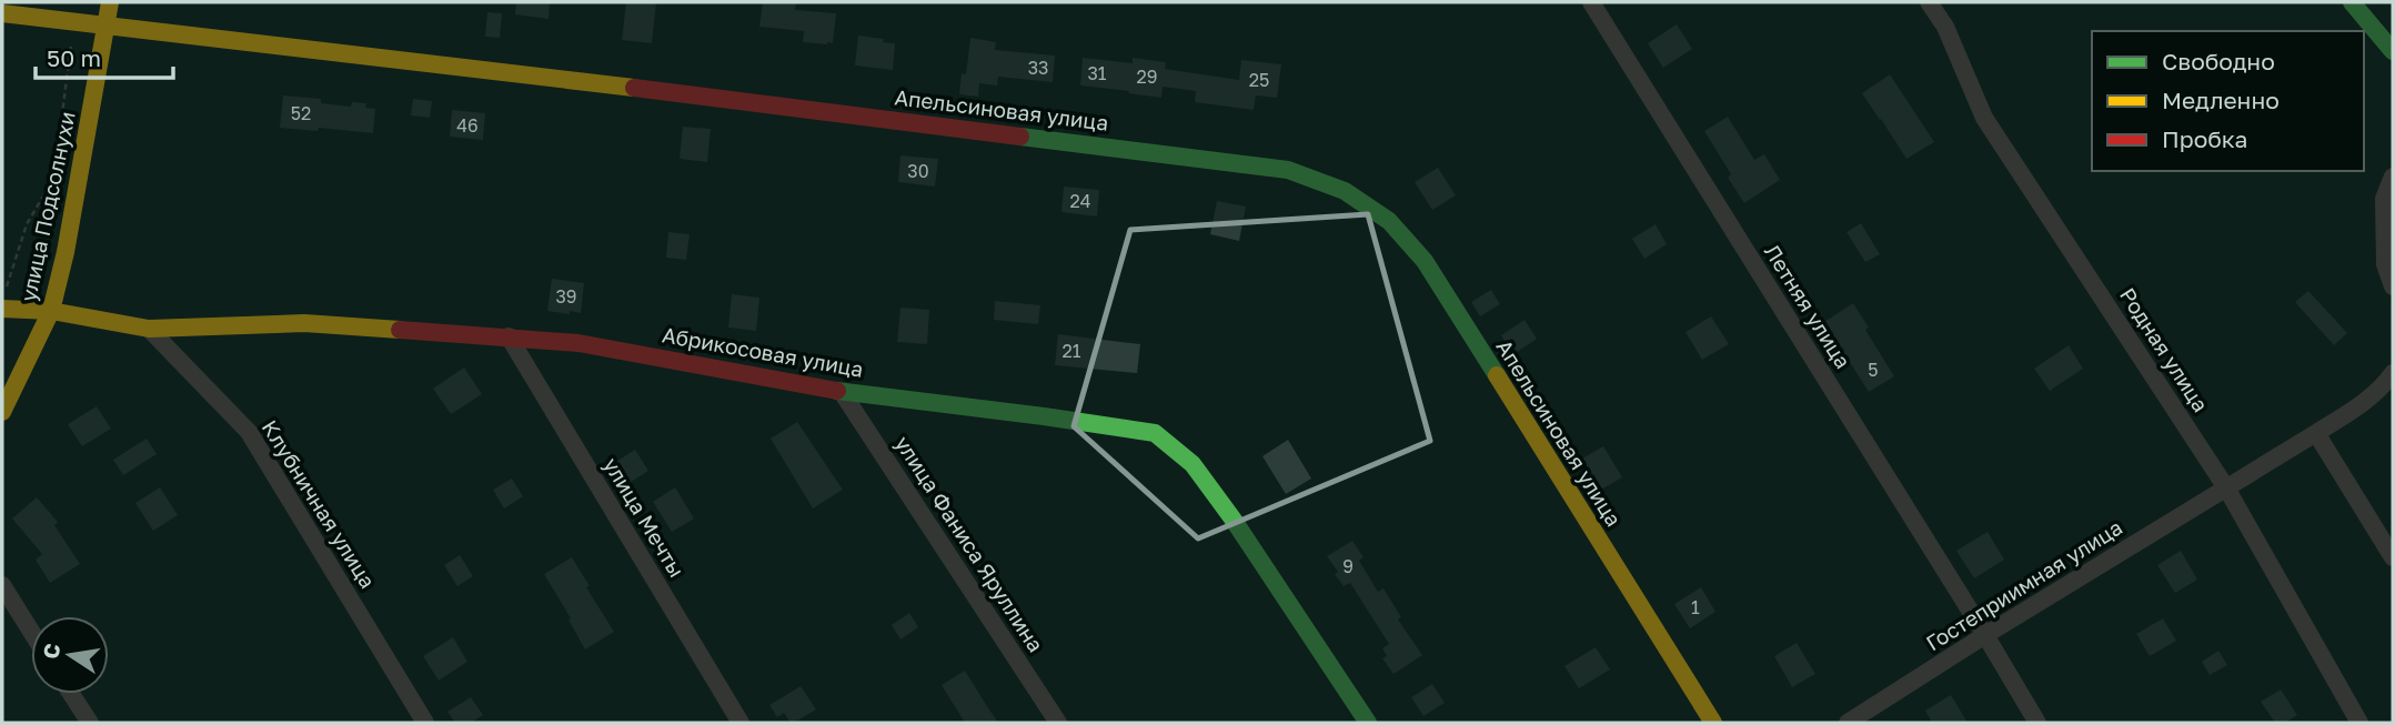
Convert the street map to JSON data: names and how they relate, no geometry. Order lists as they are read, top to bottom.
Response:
{
  "streets": {
    "street": [
      "Апельсиновая улица",
      "улица Подсолнухи",
      "Летняя улица",
      "Родная улица",
      "Абрикосовая улица",
      "Клубничная улица",
      "улица Мечты",
      "улица Фаниса Яруллина",
      "Гостеприимная улица"
    ]
  },
  "crossings": [
    ["Апельсиновая улица", "улица Подсолнухи"],
    ["улица Подсолнухи", "Абрикосовая улица"],
    ["Летняя улица", "Гостеприимная улица"],
    ["Родная улица", "Гостеприимная улица"],
    ["Абрикосовая улица", "Клубничная улица"],
    ["Абрикосовая улица", "улица Мечты"],
    ["Абрикосовая улица", "улица Фаниса Яруллина"]
  ],
  "house_numbers": [
    "33",
    "31",
    "29",
    "25",
    "52",
    "46",
    "30",
    "24",
    "39",
    "21",
    "5",
    "9",
    "1"
  ],
  "legend": ["Свободно", "Медленно", "Пробка"],
  "scale_bar": "50 m",
  "north": "left"
}
